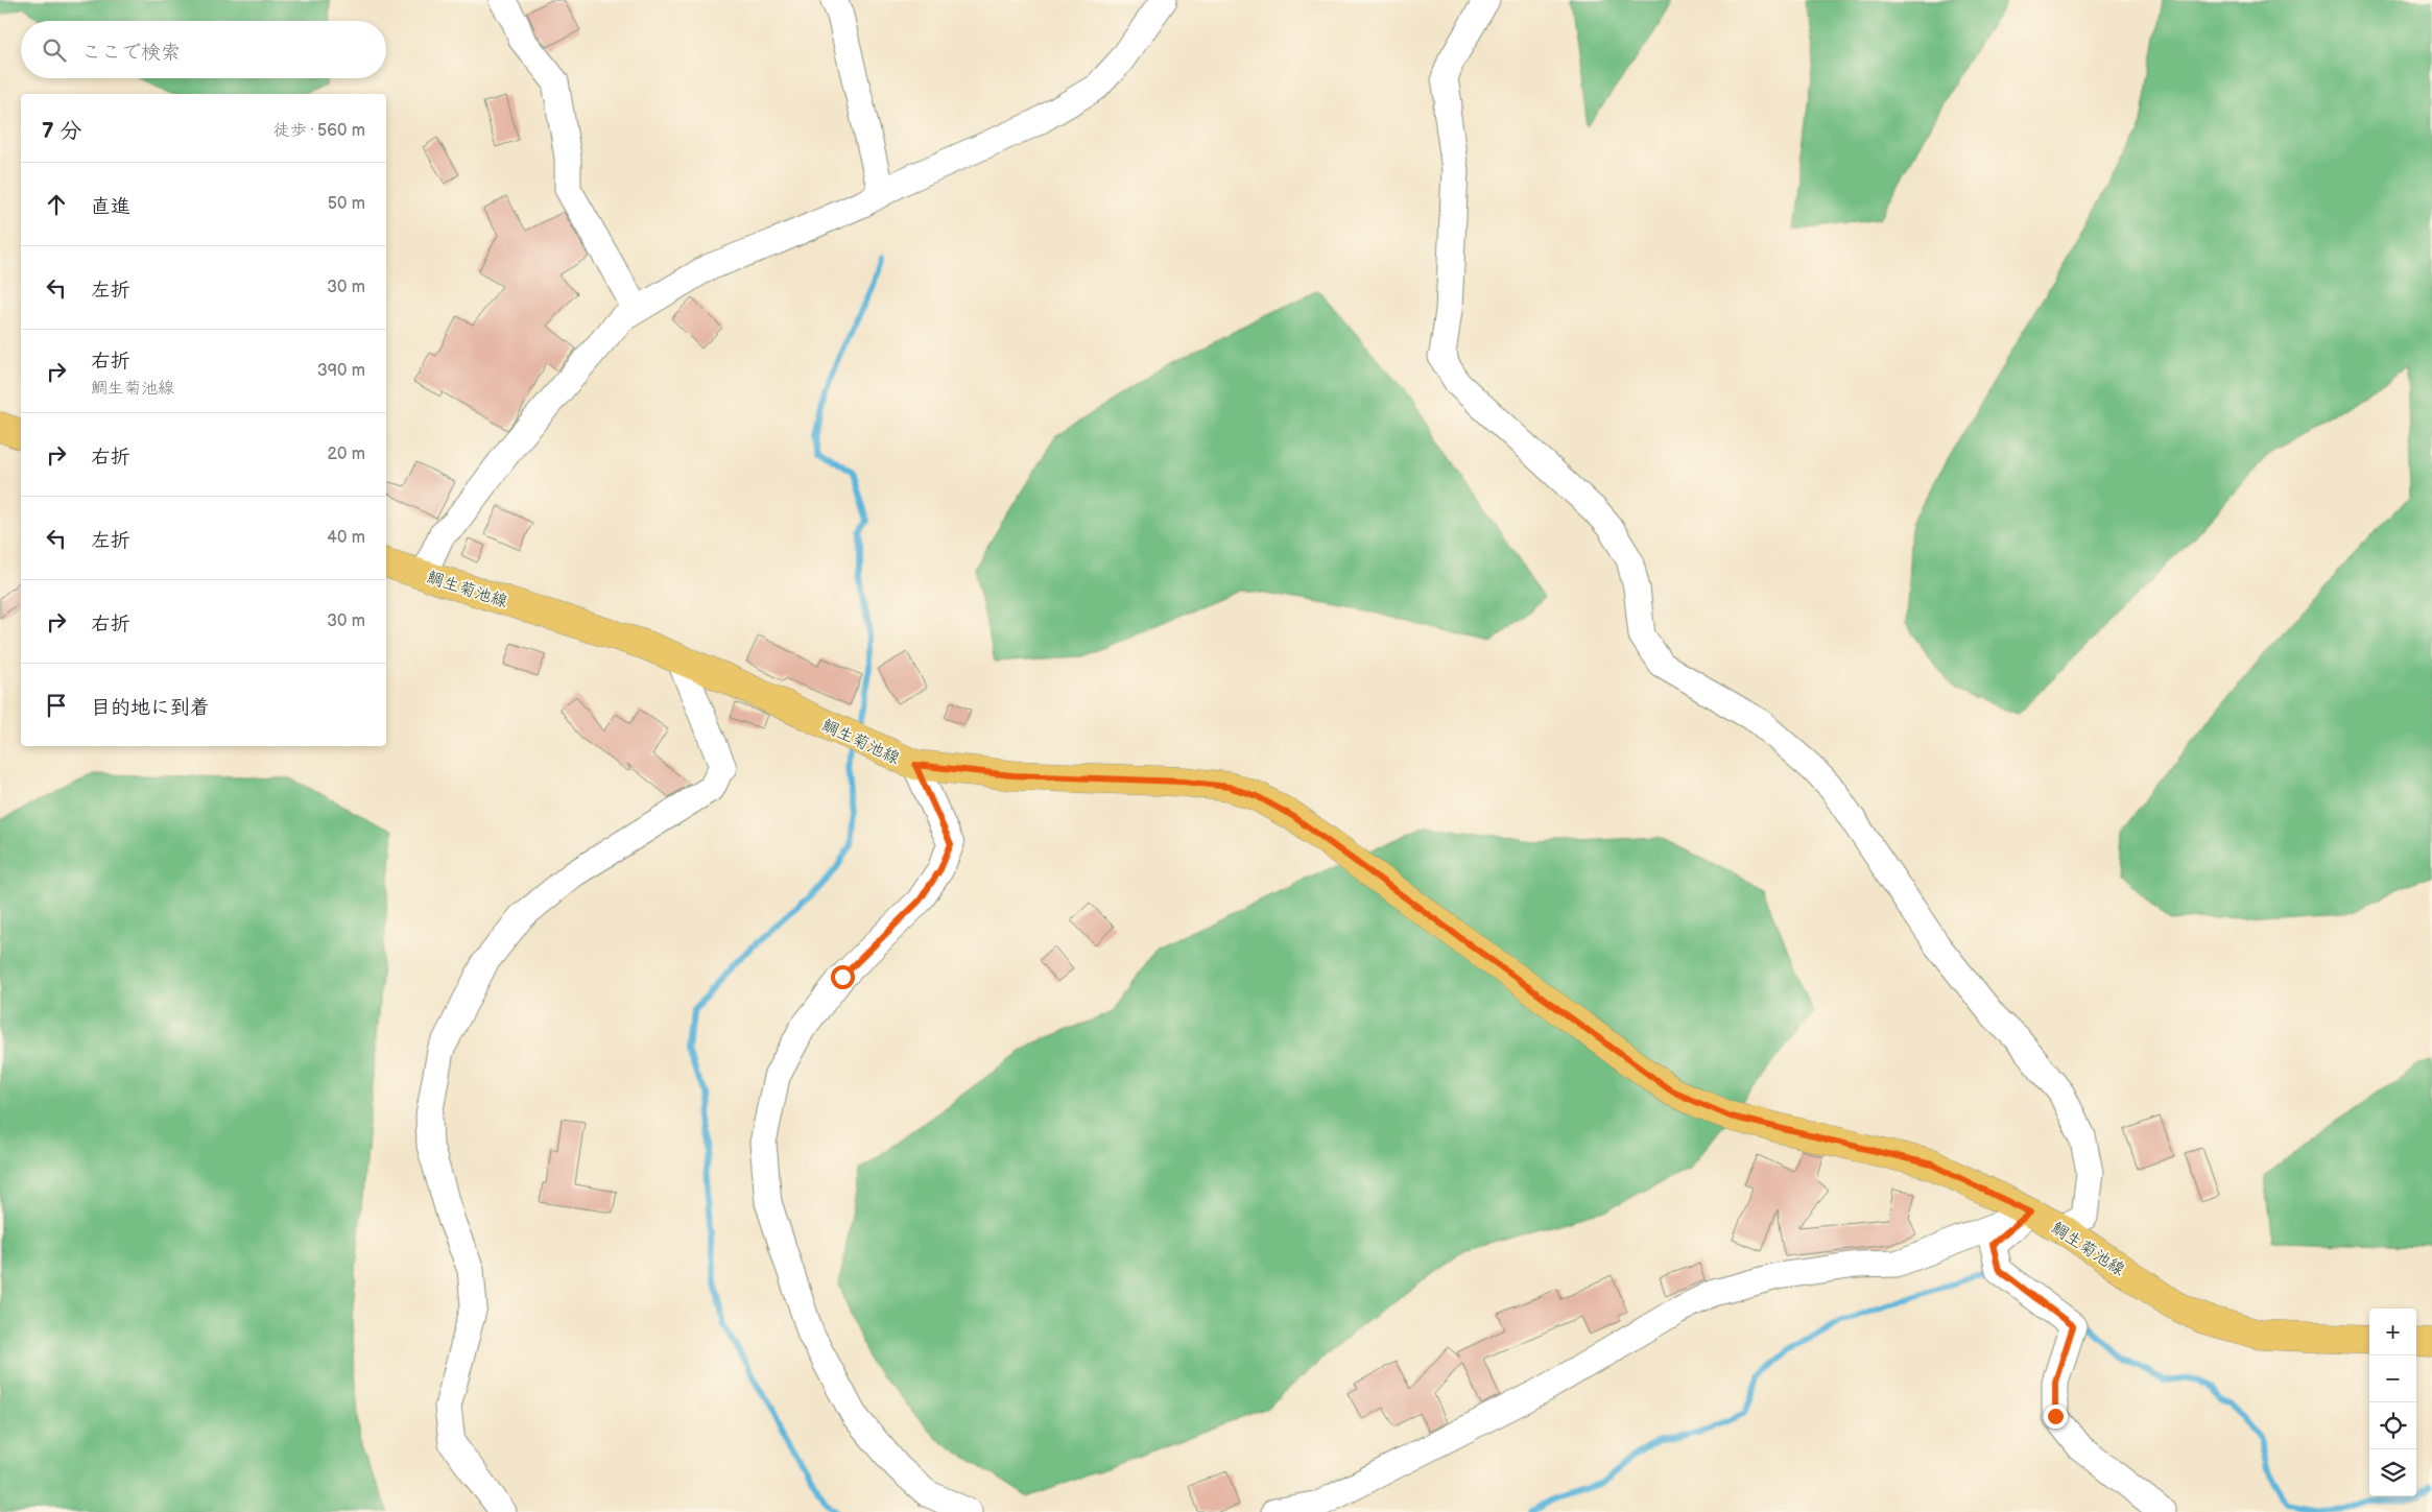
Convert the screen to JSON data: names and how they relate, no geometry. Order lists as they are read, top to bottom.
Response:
{
  "streets": {
    "main road": ["鯛生菊池線"]
  },
  "page": {
    "search": "ここで検索",
    "heading": ["7 分", "徒歩 · 560 m"],
    "list": [
      ["直進", "50 m"],
      ["左折", "30 m"],
      ["右折", "鯛生菊池線", "390 m"],
      ["右折", "20 m"],
      ["左折", "40 m"],
      ["右折", "30 m"],
      "目的地に到着"
    ],
    "map_buttons": ["+", "−"]
  }
}
